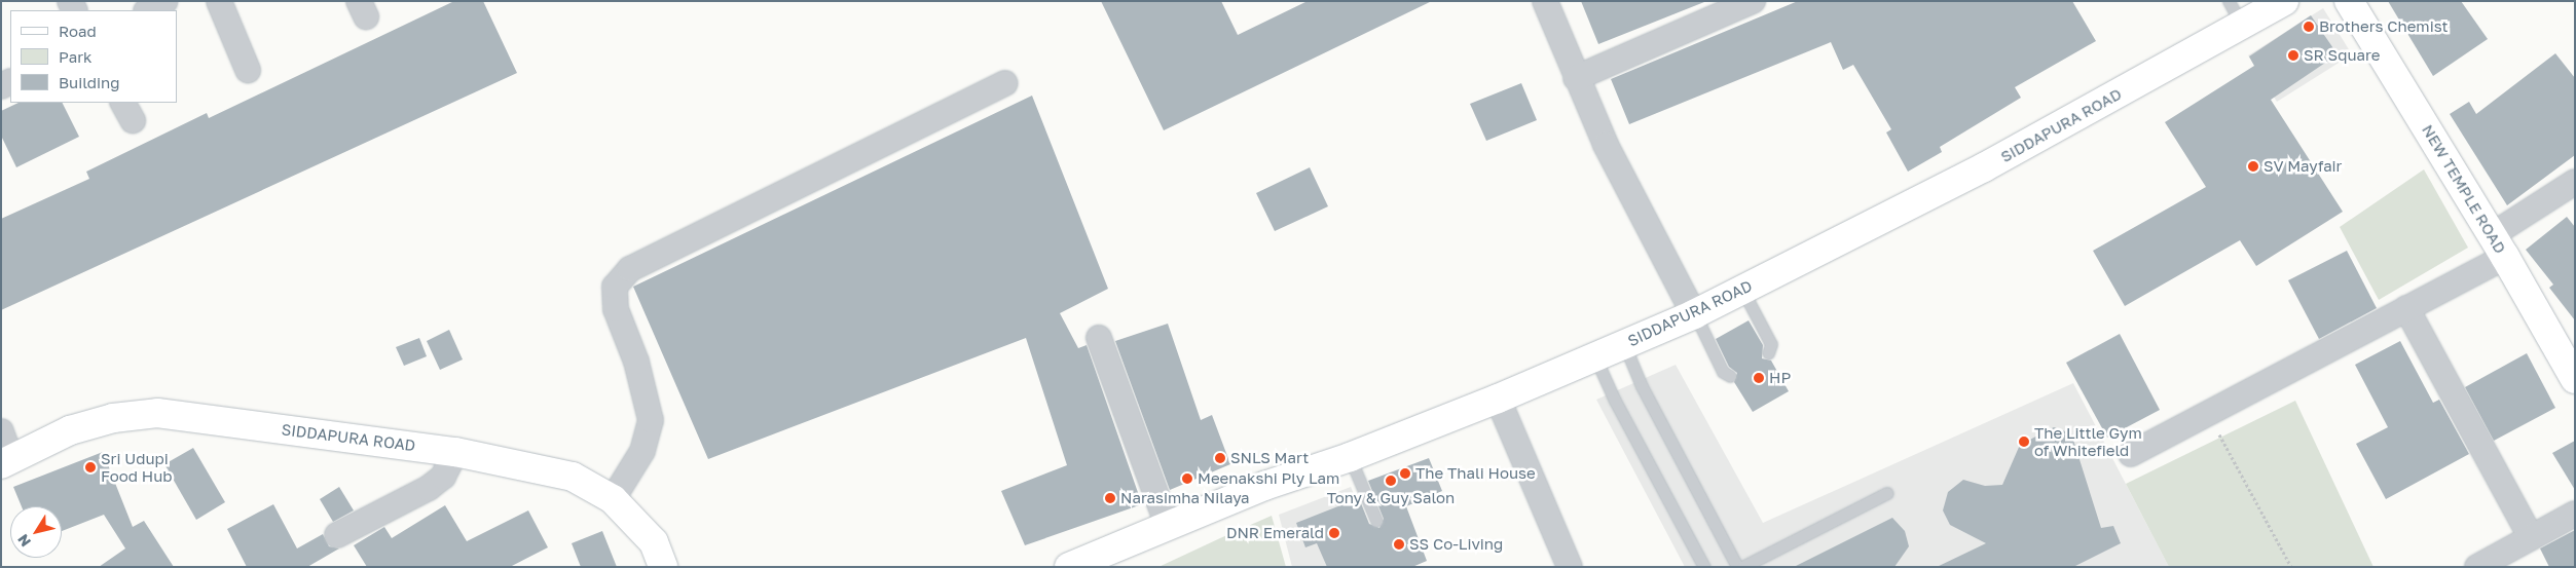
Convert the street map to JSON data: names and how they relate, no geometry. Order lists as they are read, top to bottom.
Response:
{
  "streets": {
    "street": ["SIDDAPURA ROAD", "NEW TEMPLE ROAD"]
  },
  "places": [
    "Brothers Chemist",
    "SR Square",
    "SV Mayfair",
    "HP",
    "The Little Gym of Whitefield",
    "SNLS Mart",
    "Sri Udupi Food Hub",
    "The Thali House",
    "Meenakshi Ply Lam",
    "Tony & Guy Salon",
    "Narasimha Nilaya",
    "DNR Emerald",
    "SS Co-Living"
  ],
  "legend": ["Road", "Park", "Building"],
  "north": "bottom left"
}
